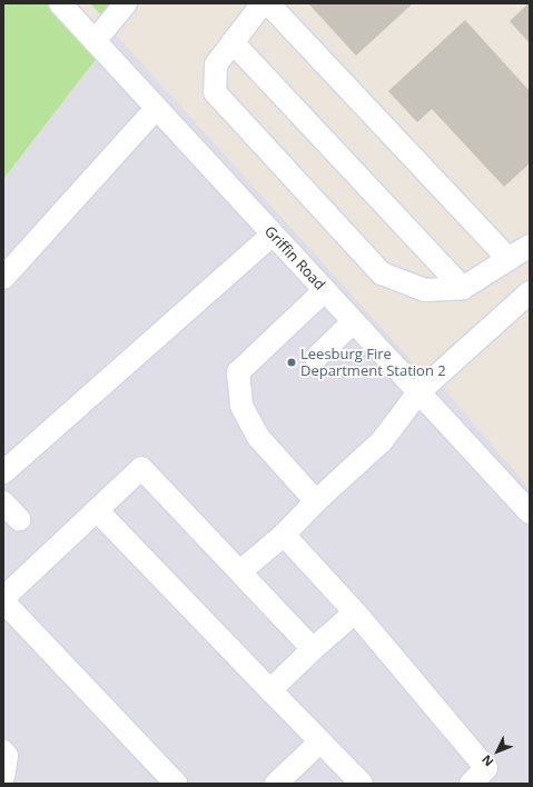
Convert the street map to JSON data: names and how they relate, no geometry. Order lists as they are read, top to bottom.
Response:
{
  "streets": {
    "street": ["Griffin Road"]
  },
  "places": ["Leesburg Fire Department Station 2"],
  "north": "bottom left"
}
